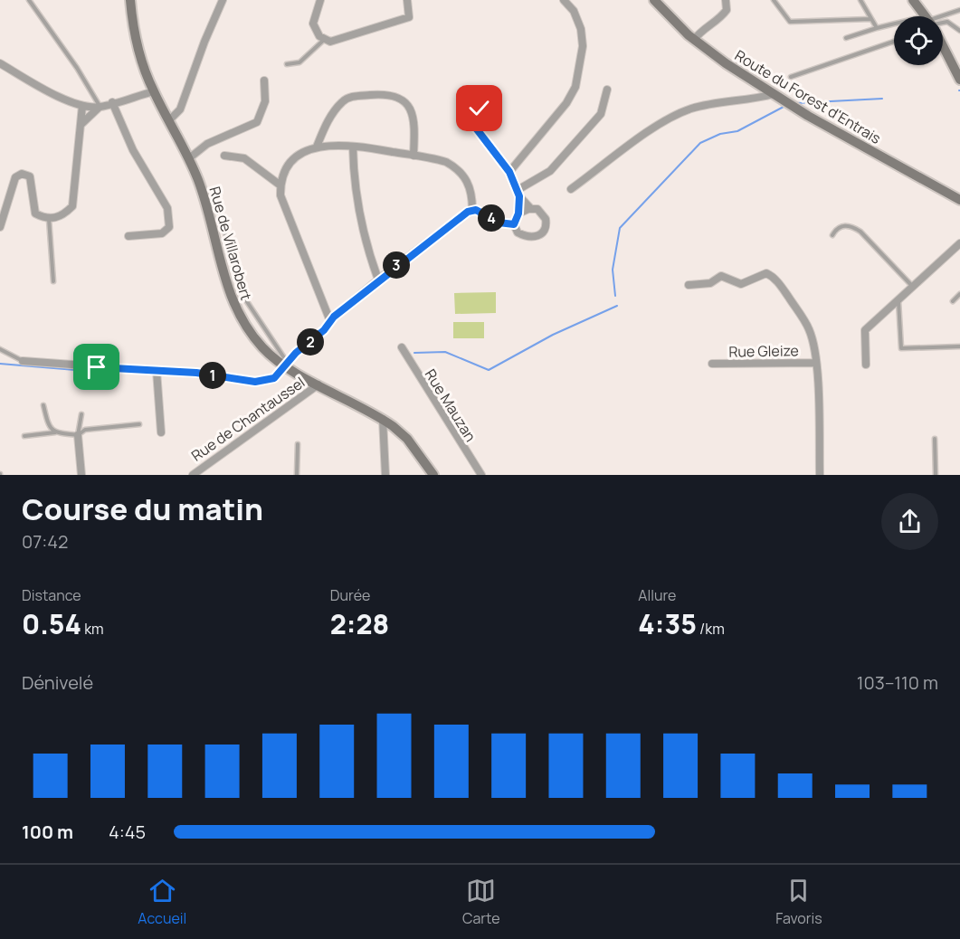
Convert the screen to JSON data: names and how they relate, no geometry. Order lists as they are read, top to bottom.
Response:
{
  "streets": {
    "main road": ["Route du Forest d'Entrais", "Rue de Villarobert"],
    "street": ["Rue Gleize", "Rue Mauzan", "Rue de Chantaussel"]
  },
  "crossings": [
    ["Rue de Villarobert", "Rue de Chantaussel"]
  ],
  "page": {
    "pins": [
      "4",
      "3",
      "2",
      "1"
    ],
    "heading": ["Course du matin", "07:42"],
    "stats": [
      ["Distance", "0.54 km"],
      ["Durée", "2:28"],
      ["Allure", "4:35 /km"]
    ],
    "chart": ["Dénivelé", "103–110 m"],
    "list": [
      {
        "name": "100 m",
        "note": "4:45"
      }
    ],
    "tabs": ["Accueil", "Carte", "Favoris"]
  }
}
